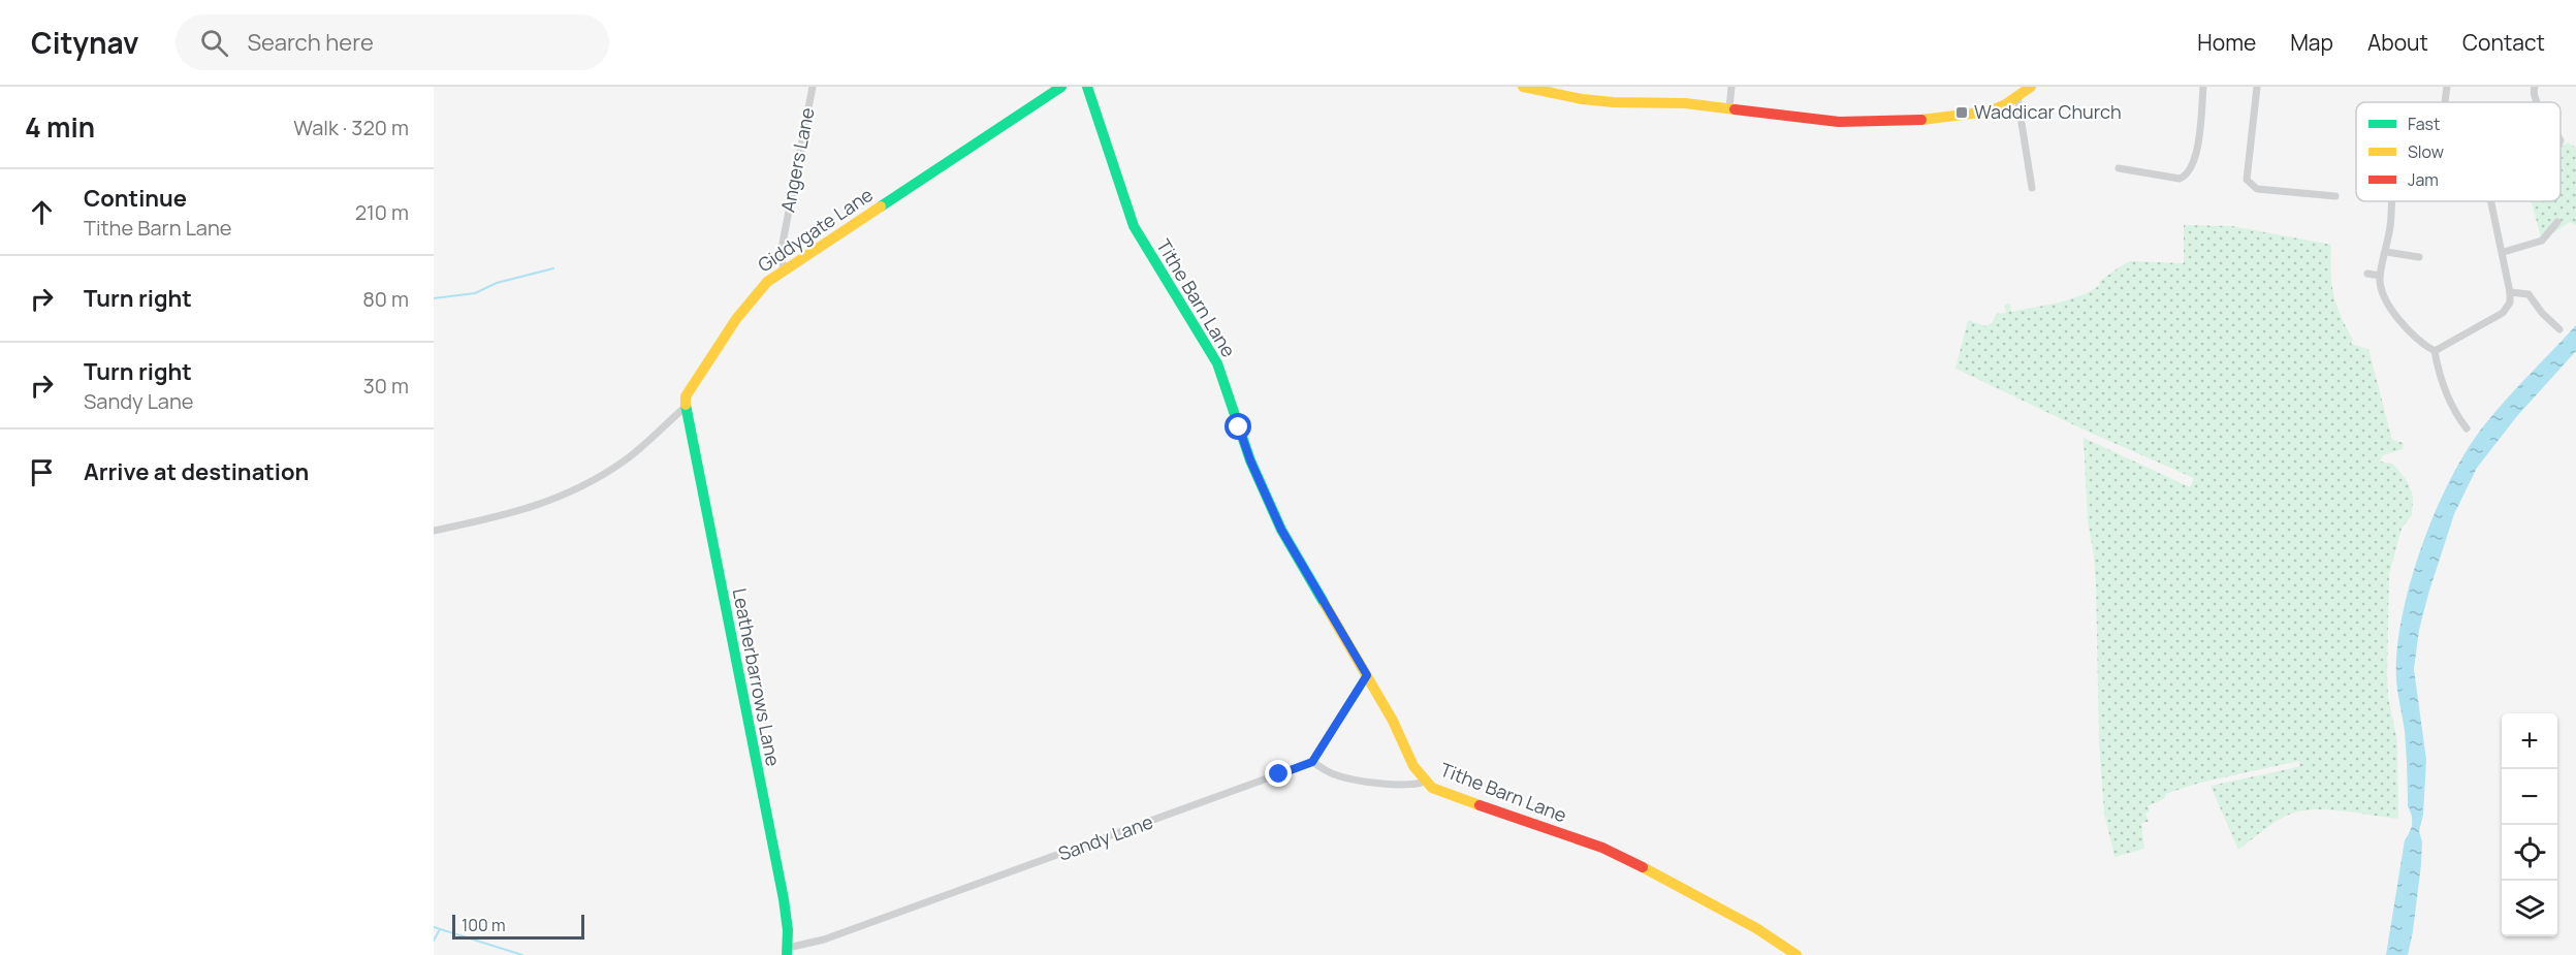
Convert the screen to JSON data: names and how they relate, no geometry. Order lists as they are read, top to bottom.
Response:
{
  "streets": {
    "street": [
      "Angers Lane",
      "Giddygate Lane",
      "Tithe Barn Lane",
      "Leatherbarrows Lane",
      "Sandy Lane"
    ]
  },
  "crossings": [
    ["Angers Lane", "Giddygate Lane"],
    ["Giddygate Lane", "Leatherbarrows Lane"],
    ["Leatherbarrows Lane", "Sandy Lane"]
  ],
  "places": {
    "transit": ["Waddicar Church"]
  },
  "legend": ["Fast", "Slow", "Jam"],
  "scale_bar": "100 m",
  "page": {
    "header": "Citynav",
    "search": "Search here",
    "nav": [
      "Home",
      "Map",
      "About",
      "Contact"
    ],
    "heading": ["4 min", "Walk · 320 m"],
    "list": [
      ["Continue", "Tithe Barn Lane", "210 m"],
      ["Turn right", "80 m"],
      ["Turn right", "Sandy Lane", "30 m"],
      "Arrive at destination"
    ],
    "map_buttons": ["+", "−"],
    "scale": "100 m"
  }
}
